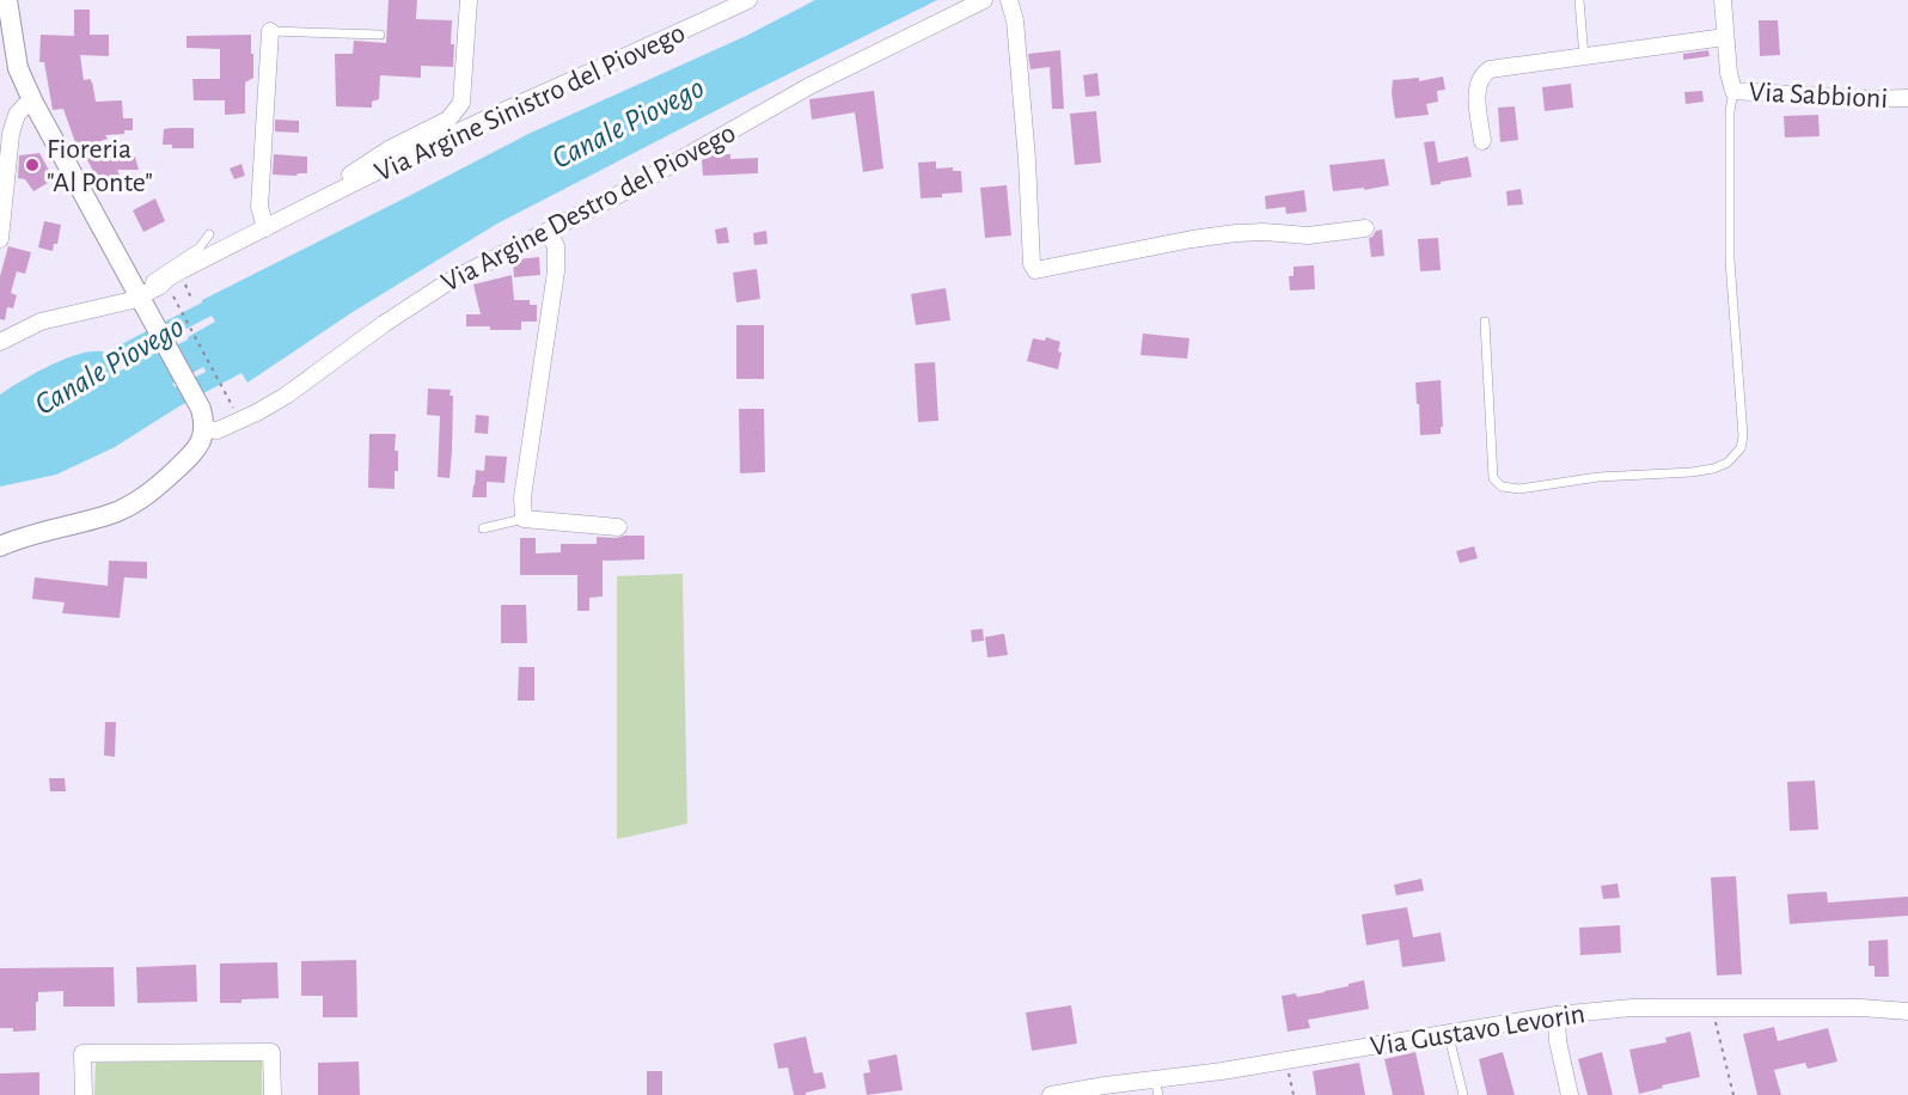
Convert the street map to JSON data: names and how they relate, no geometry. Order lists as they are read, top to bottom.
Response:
{
  "streets": {
    "street": [
      "Via Sabbioni",
      "Via Argine Sinistro del Piovego",
      "Via Argine Destro del Piovego",
      "Via Gustavo Levorin"
    ]
  },
  "water": ["Canale Piovego"],
  "places": ["Fioreria \"Al Ponte\""]
}
